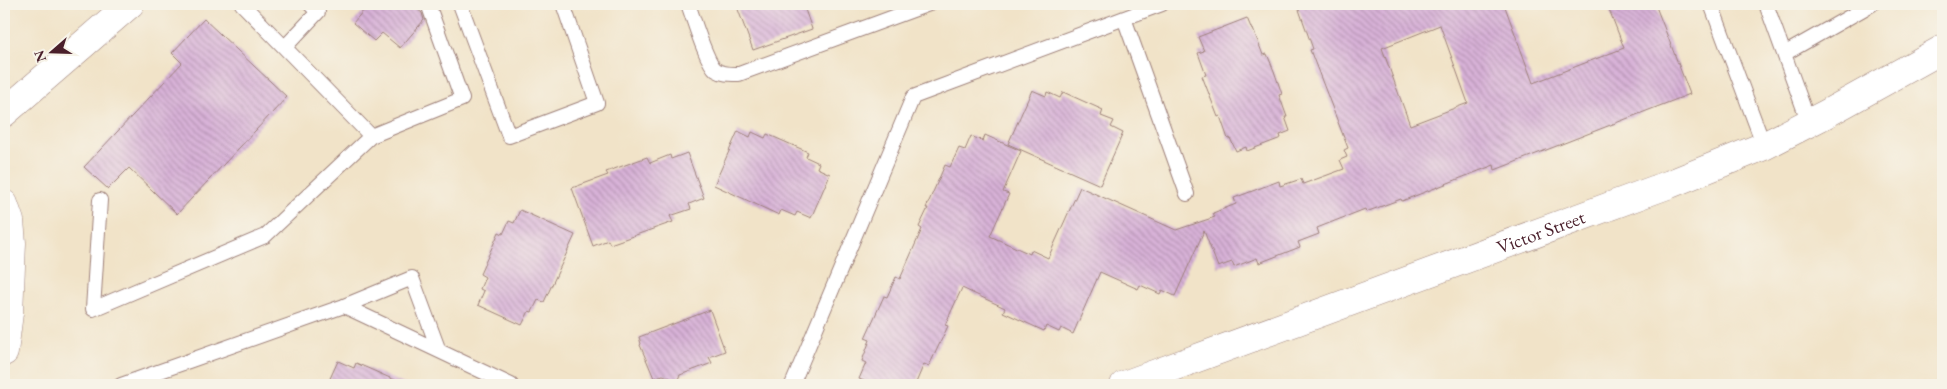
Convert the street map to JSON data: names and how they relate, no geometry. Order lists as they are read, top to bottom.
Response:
{
  "streets": {
    "street": ["Victor Street"]
  },
  "north": "left"
}
